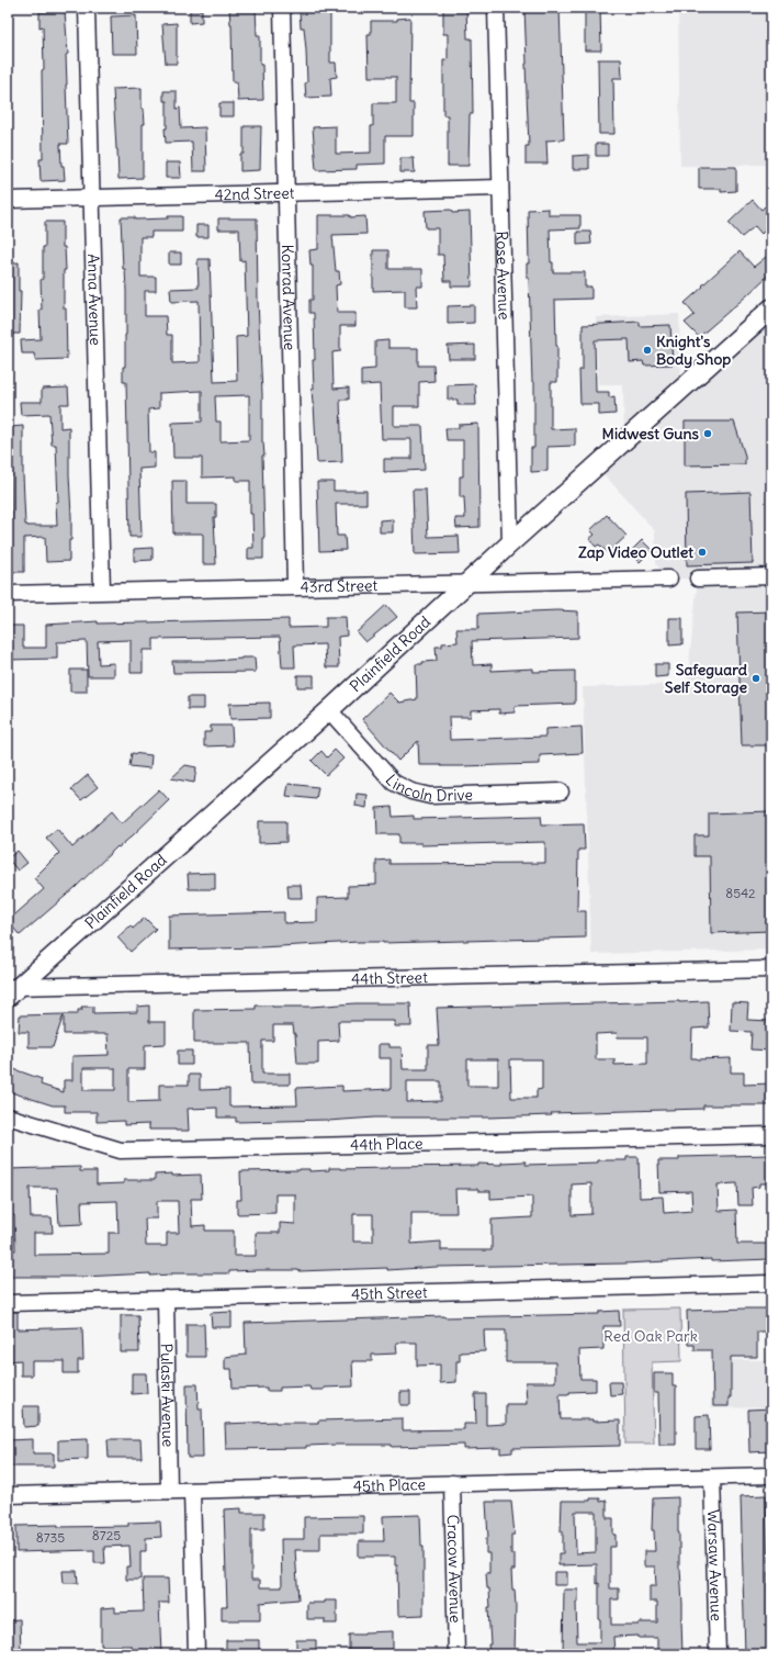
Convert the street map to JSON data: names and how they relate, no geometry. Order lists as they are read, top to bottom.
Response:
{
  "streets": {
    "street": [
      "42nd Street",
      "Rose Avenue",
      "Konrad Avenue",
      "Anna Avenue",
      "43rd Street",
      "Plainfield Road",
      "Lincoln Drive",
      "44th Street",
      "44th Place",
      "45th Street",
      "Pulaski Avenue",
      "45th Place",
      "Warsaw Avenue",
      "Cracow Avenue"
    ]
  },
  "crossings": [
    ["42nd Street", "Rose Avenue"],
    ["42nd Street", "Konrad Avenue"],
    ["42nd Street", "Anna Avenue"],
    ["Rose Avenue", "Plainfield Road"],
    ["Konrad Avenue", "43rd Street"],
    ["Anna Avenue", "43rd Street"],
    ["43rd Street", "Plainfield Road"],
    ["Plainfield Road", "Lincoln Drive"],
    ["Plainfield Road", "44th Street"],
    ["45th Street", "Pulaski Avenue"],
    ["Pulaski Avenue", "45th Place"],
    ["45th Place", "Warsaw Avenue"],
    ["45th Place", "Cracow Avenue"]
  ],
  "parks": ["Red Oak Park"],
  "places": [
    "Knight's Body Shop",
    "Midwest Guns",
    "Zap Video Outlet",
    "Safeguard Self Storage"
  ],
  "house_numbers": ["8542", "8725", "8735"]
}
